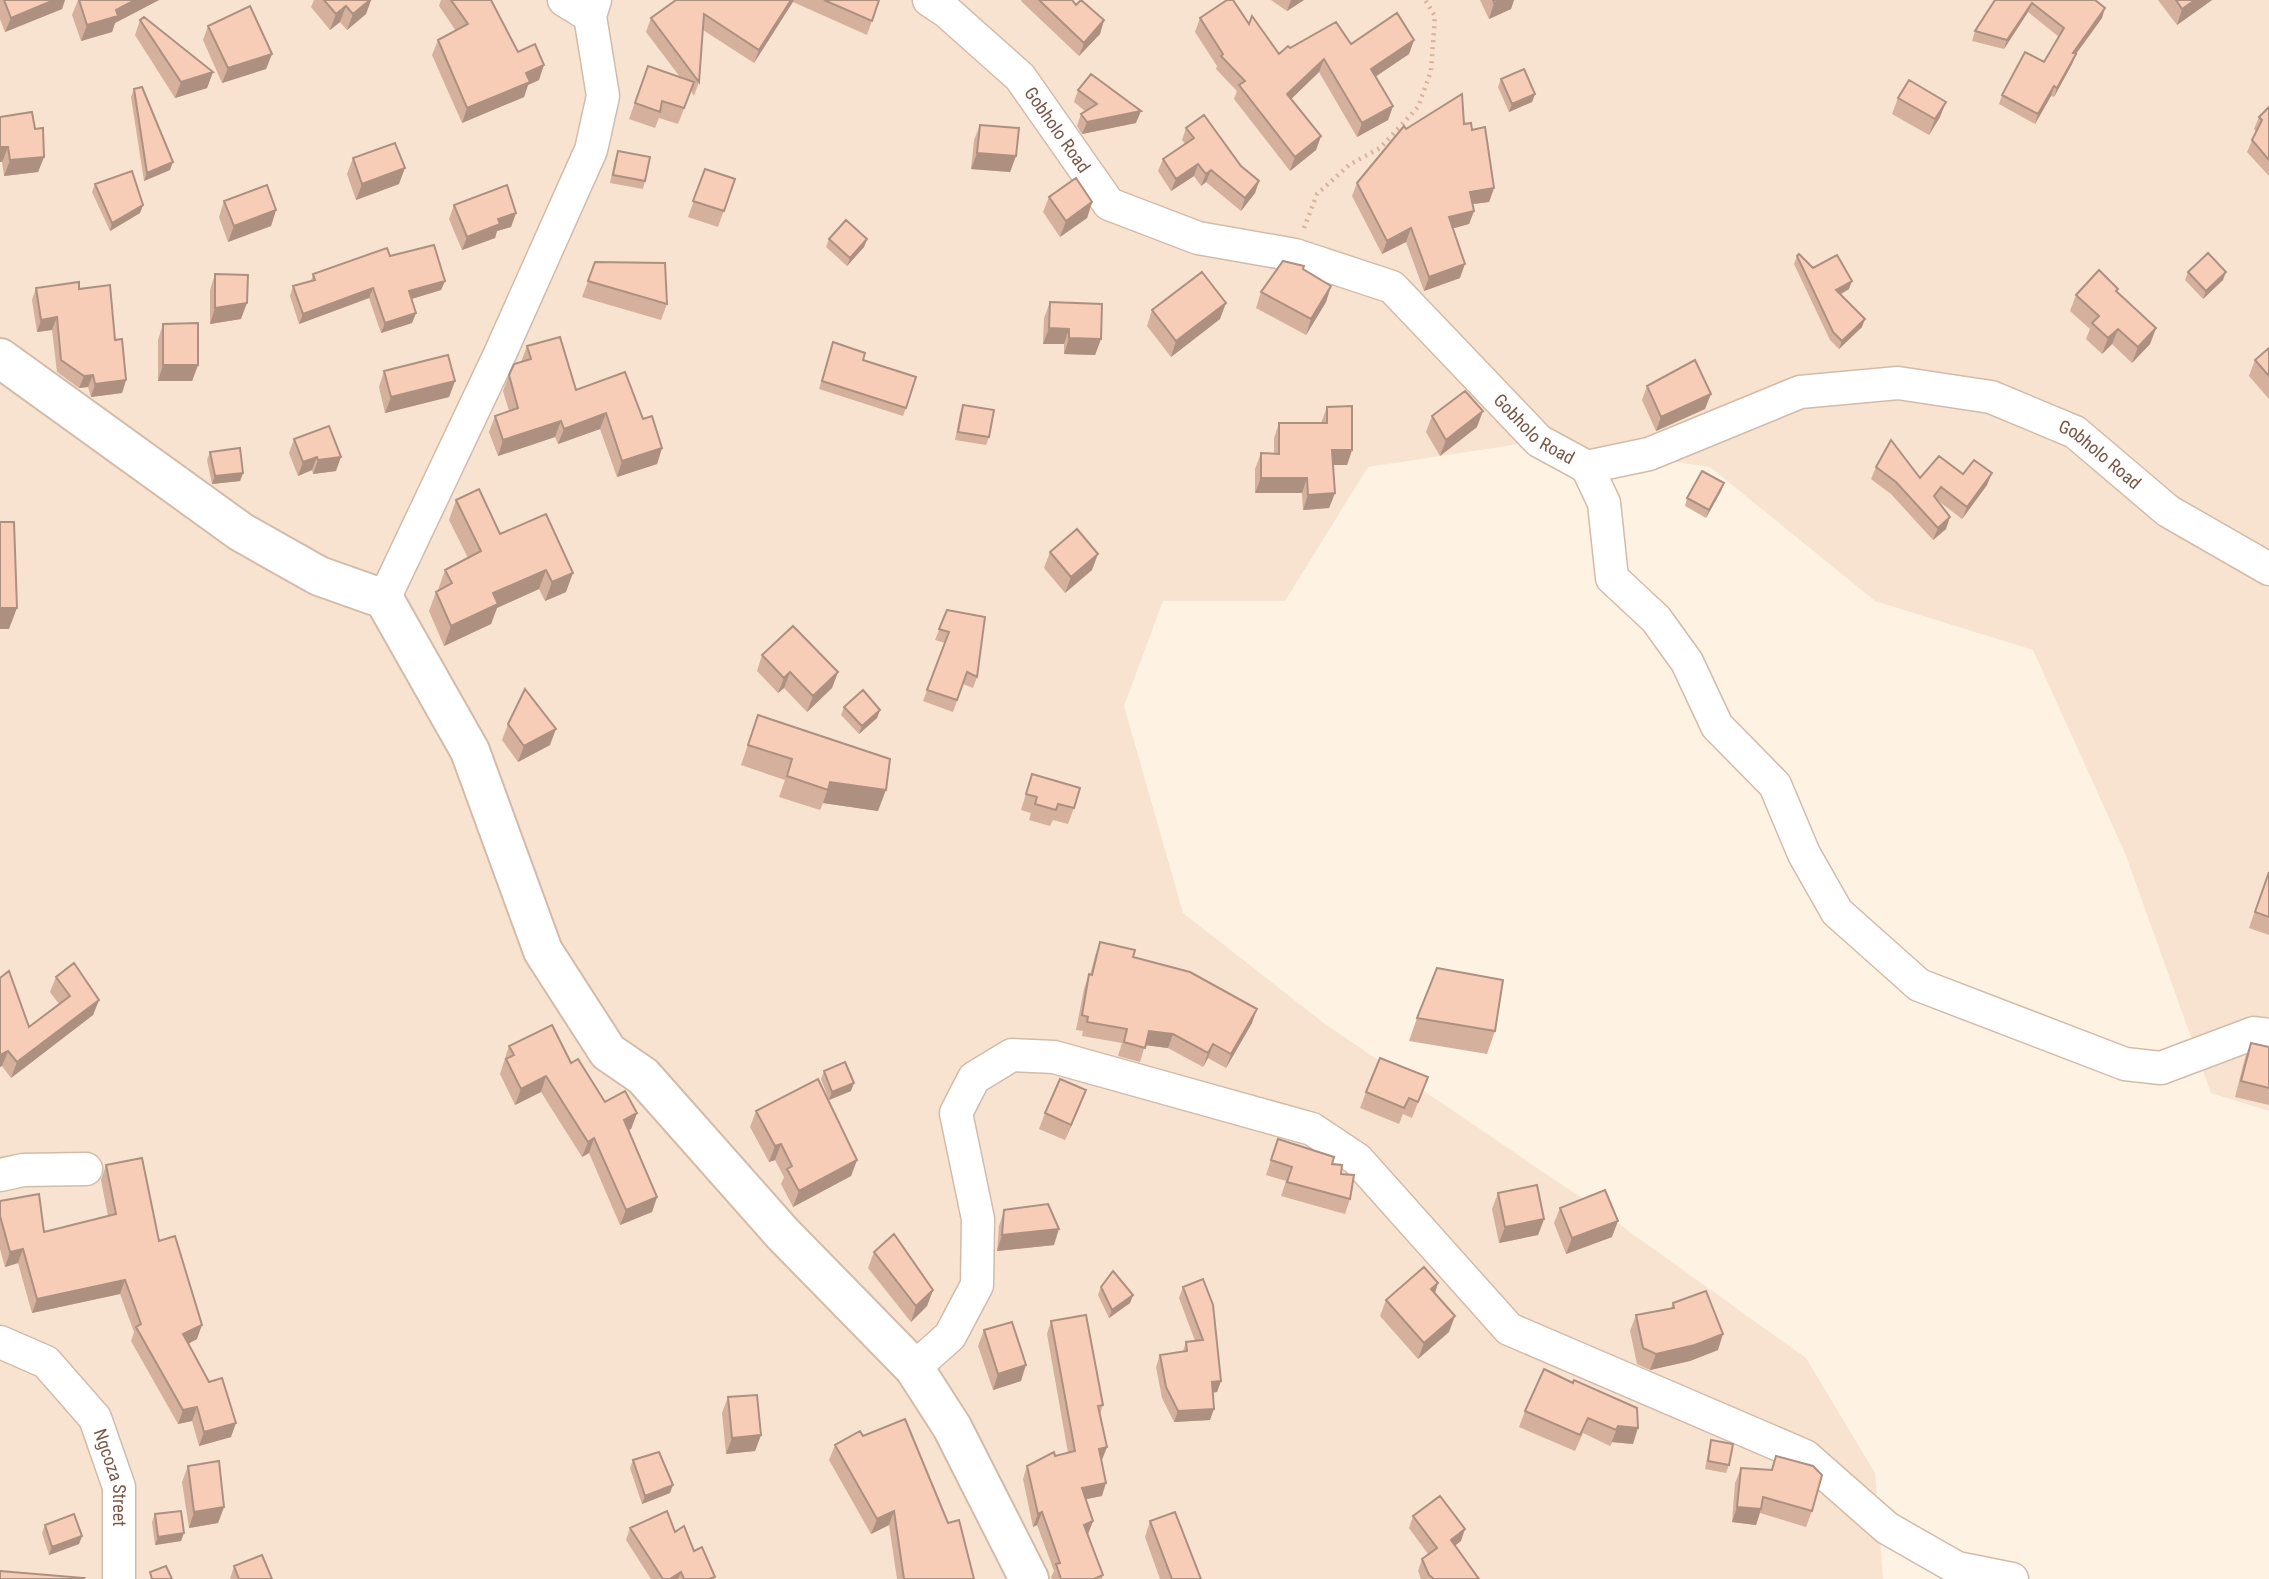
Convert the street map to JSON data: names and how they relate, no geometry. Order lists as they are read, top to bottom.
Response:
{
  "streets": {
    "street": ["Gobholo Road", "Ngcoza Street"]
  }
}
